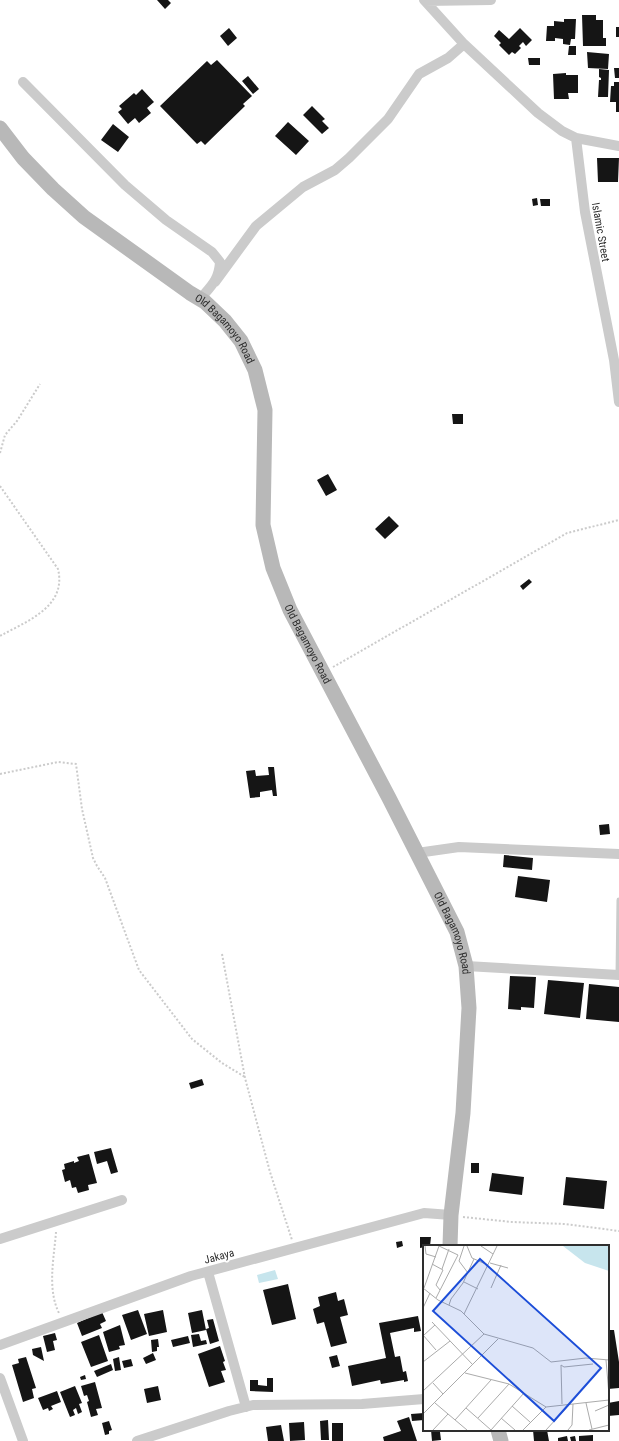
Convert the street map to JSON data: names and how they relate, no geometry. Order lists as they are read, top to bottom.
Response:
{
  "streets": {
    "street": ["Islamic Street", "Old Bagamoyo Road", "Jakaya"]
  },
  "crossings": [
    ["Old Bagamoyo Road", "Jakaya"]
  ]
}
